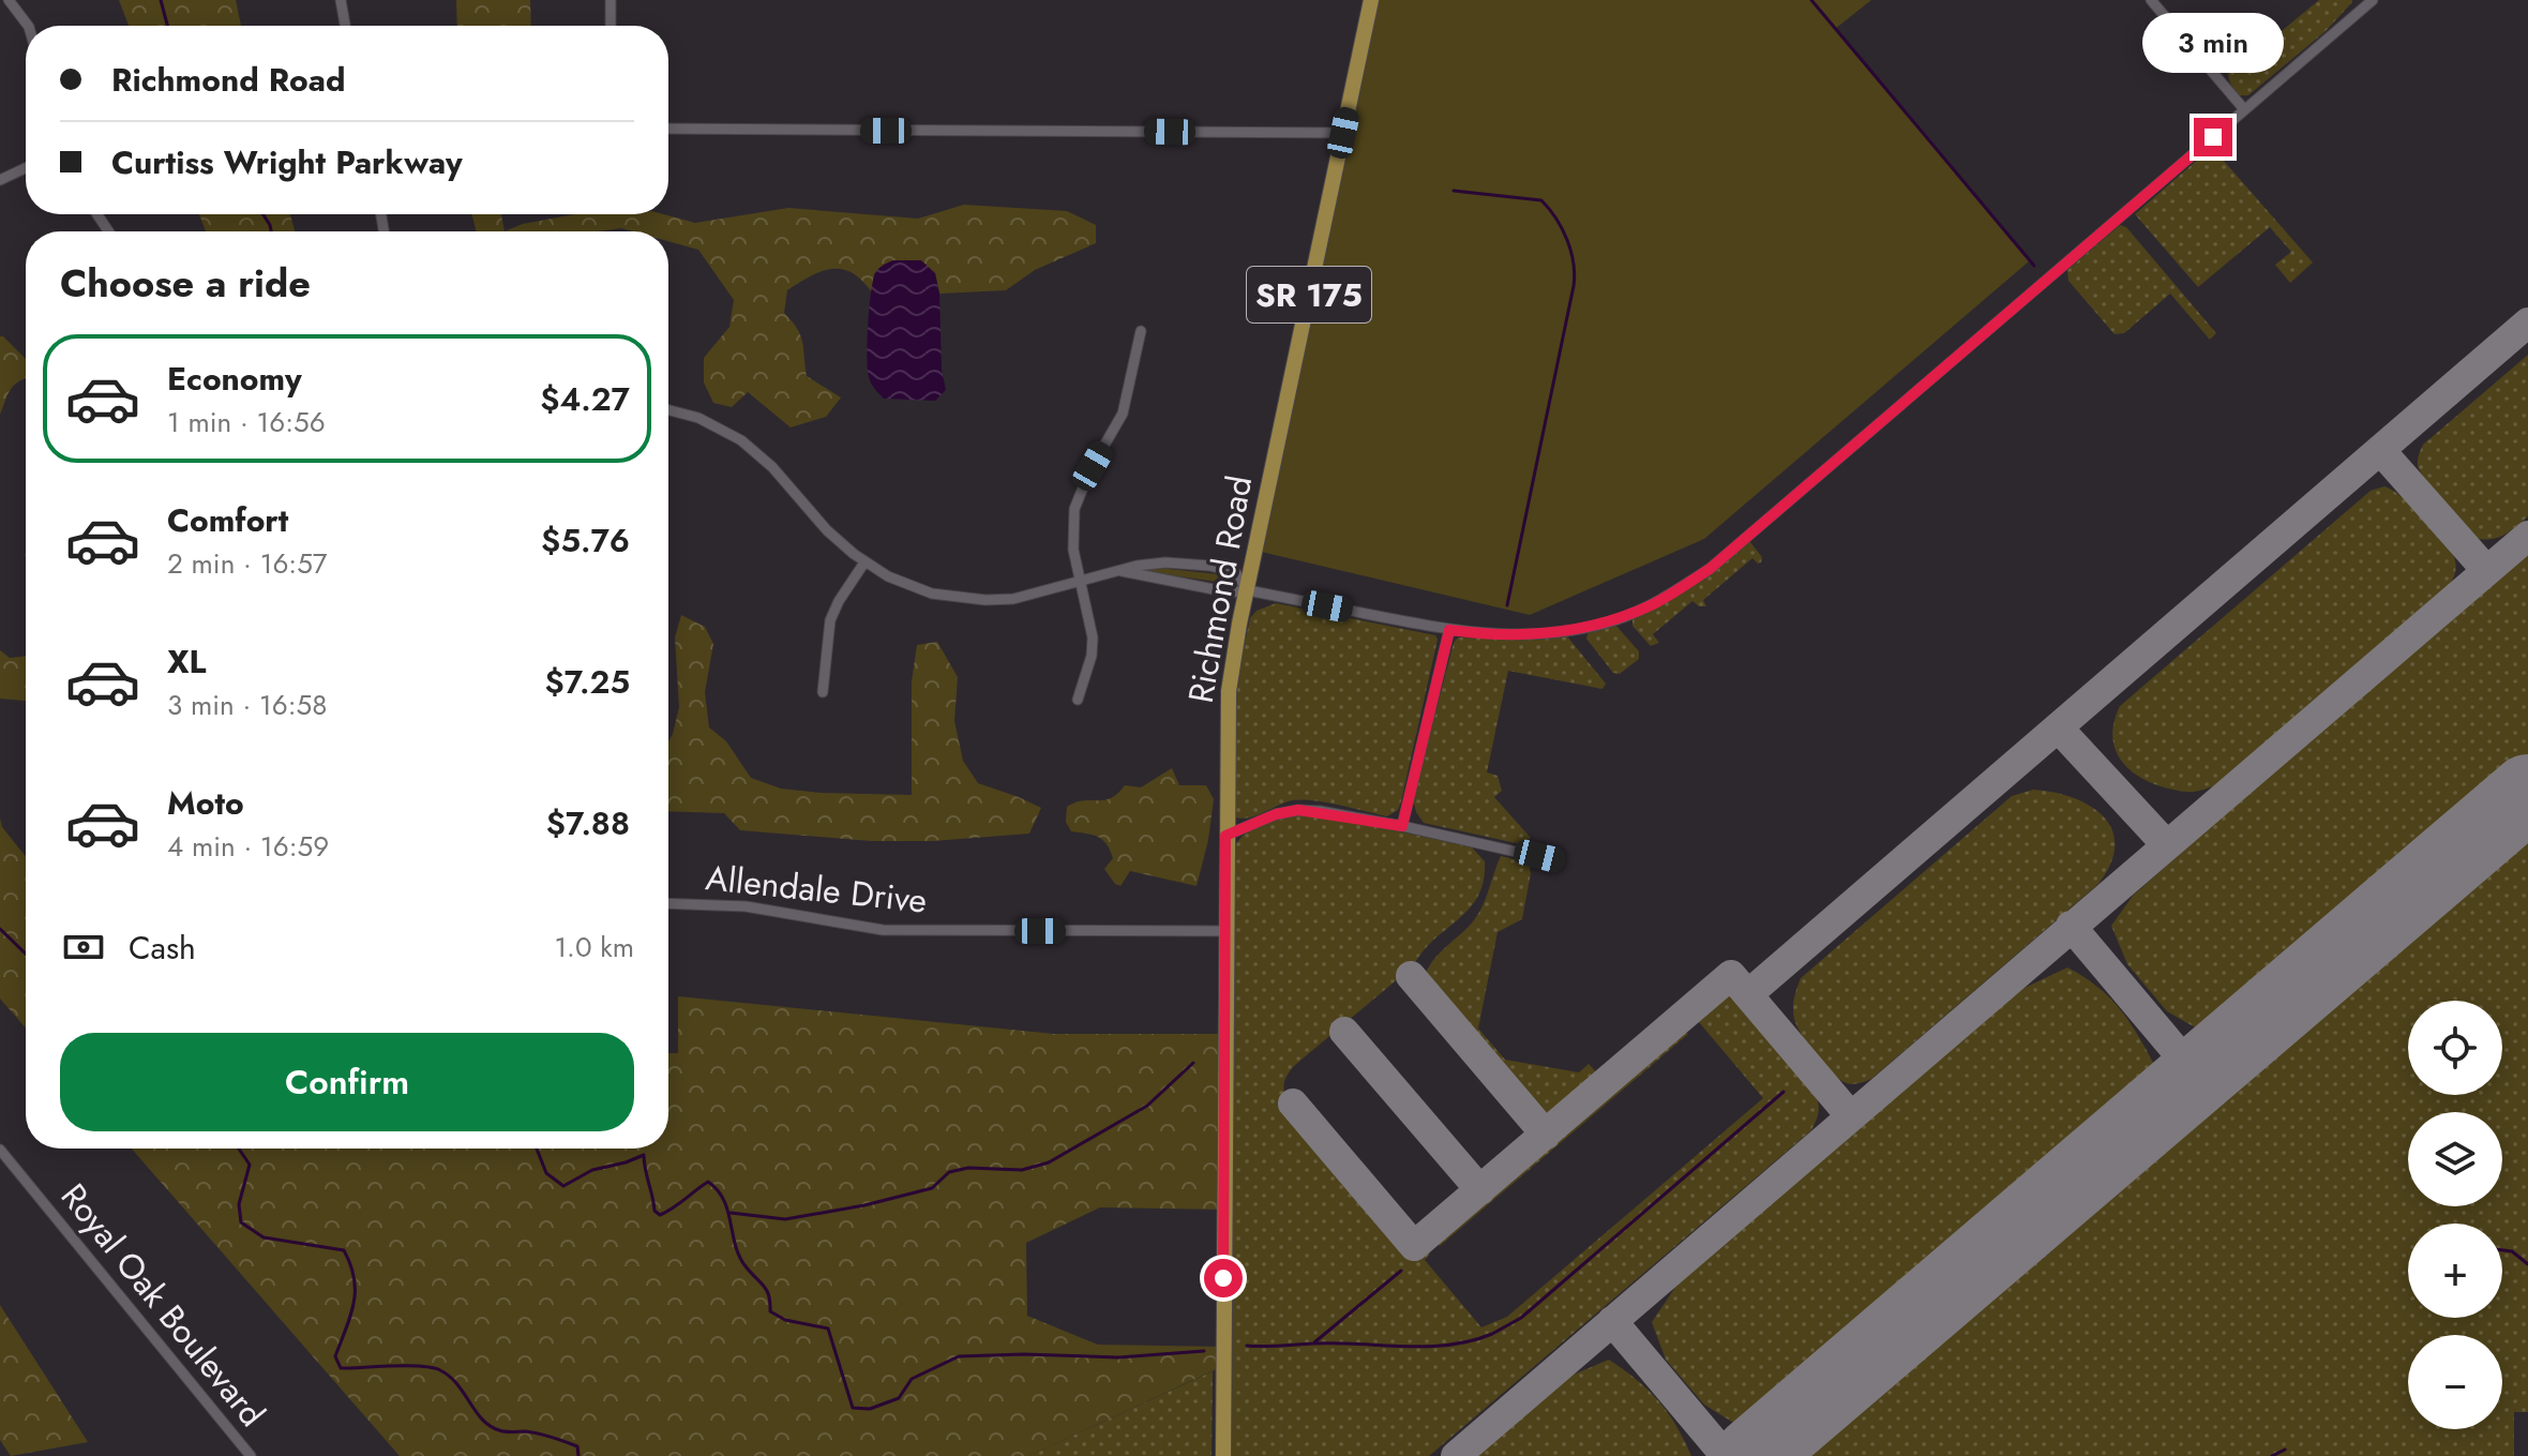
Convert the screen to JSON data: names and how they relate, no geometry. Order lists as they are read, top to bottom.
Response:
{
  "streets": {
    "main road": ["SR 175", "Richmond Road"],
    "street": ["Allendale Drive", "Royal Oak Boulevard"]
  },
  "crossings": [
    ["Richmond Road", "Allendale Drive"]
  ],
  "page": {
    "bubble": "3 min",
    "banner": ["Richmond Road", "Curtiss Wright Parkway"],
    "heading": "Choose a ride",
    "list": [
      {
        "name": "Economy",
        "note": "1 min · 16:56",
        "value": "$4.27"
      },
      {
        "name": "Comfort",
        "note": "2 min · 16:57",
        "value": "$5.76"
      },
      {
        "name": "XL",
        "note": "3 min · 16:58",
        "value": "$7.25"
      },
      {
        "name": "Moto",
        "note": "4 min · 16:59",
        "value": "$7.88"
      }
    ],
    "pay": ["Cash", "1.0 km"],
    "map_buttons": ["+", "−"],
    "buttons": "Confirm"
  }
}
